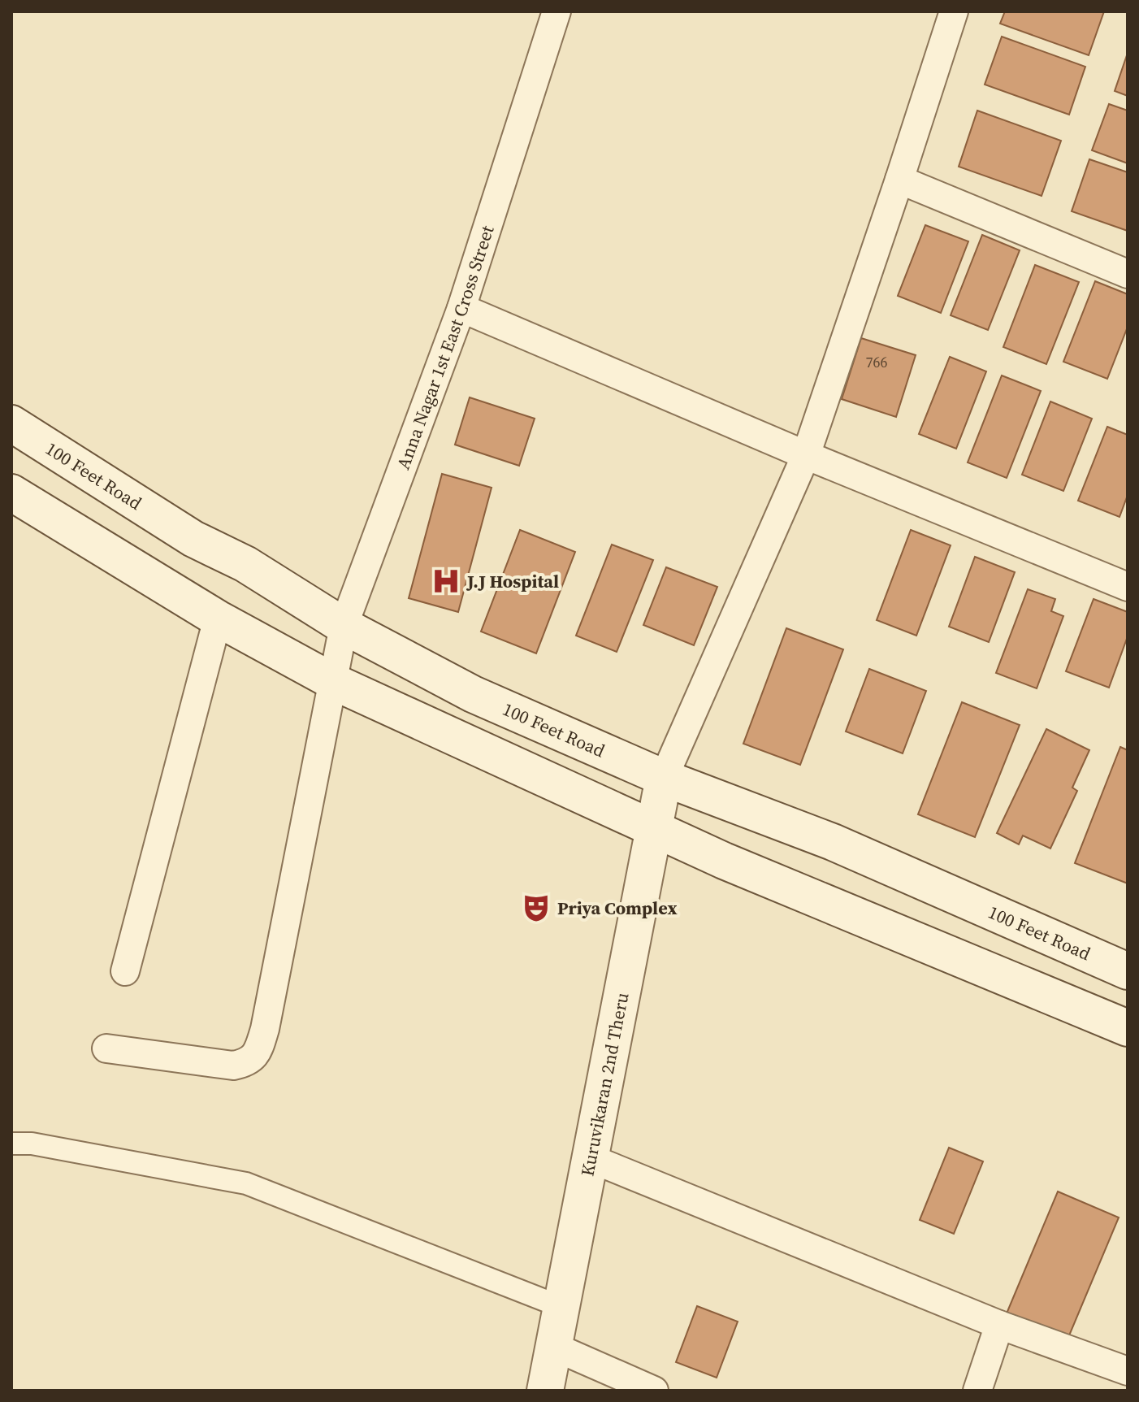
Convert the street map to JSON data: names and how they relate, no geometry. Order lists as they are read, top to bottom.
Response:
{
  "streets": {
    "main road": ["100 Feet Road", "Kuruvikaran 2nd Theru"],
    "street": ["Anna Nagar 1st East Cross Street"]
  },
  "crossings": [
    ["Anna Nagar 1st East Cross Street", "100 Feet Road"],
    ["100 Feet Road", "Kuruvikaran 2nd Theru"]
  ],
  "places": {
    "hospital": ["J.J Hospital"],
    "theatre": ["Priya Complex"]
  },
  "house_numbers": ["766"]
}
